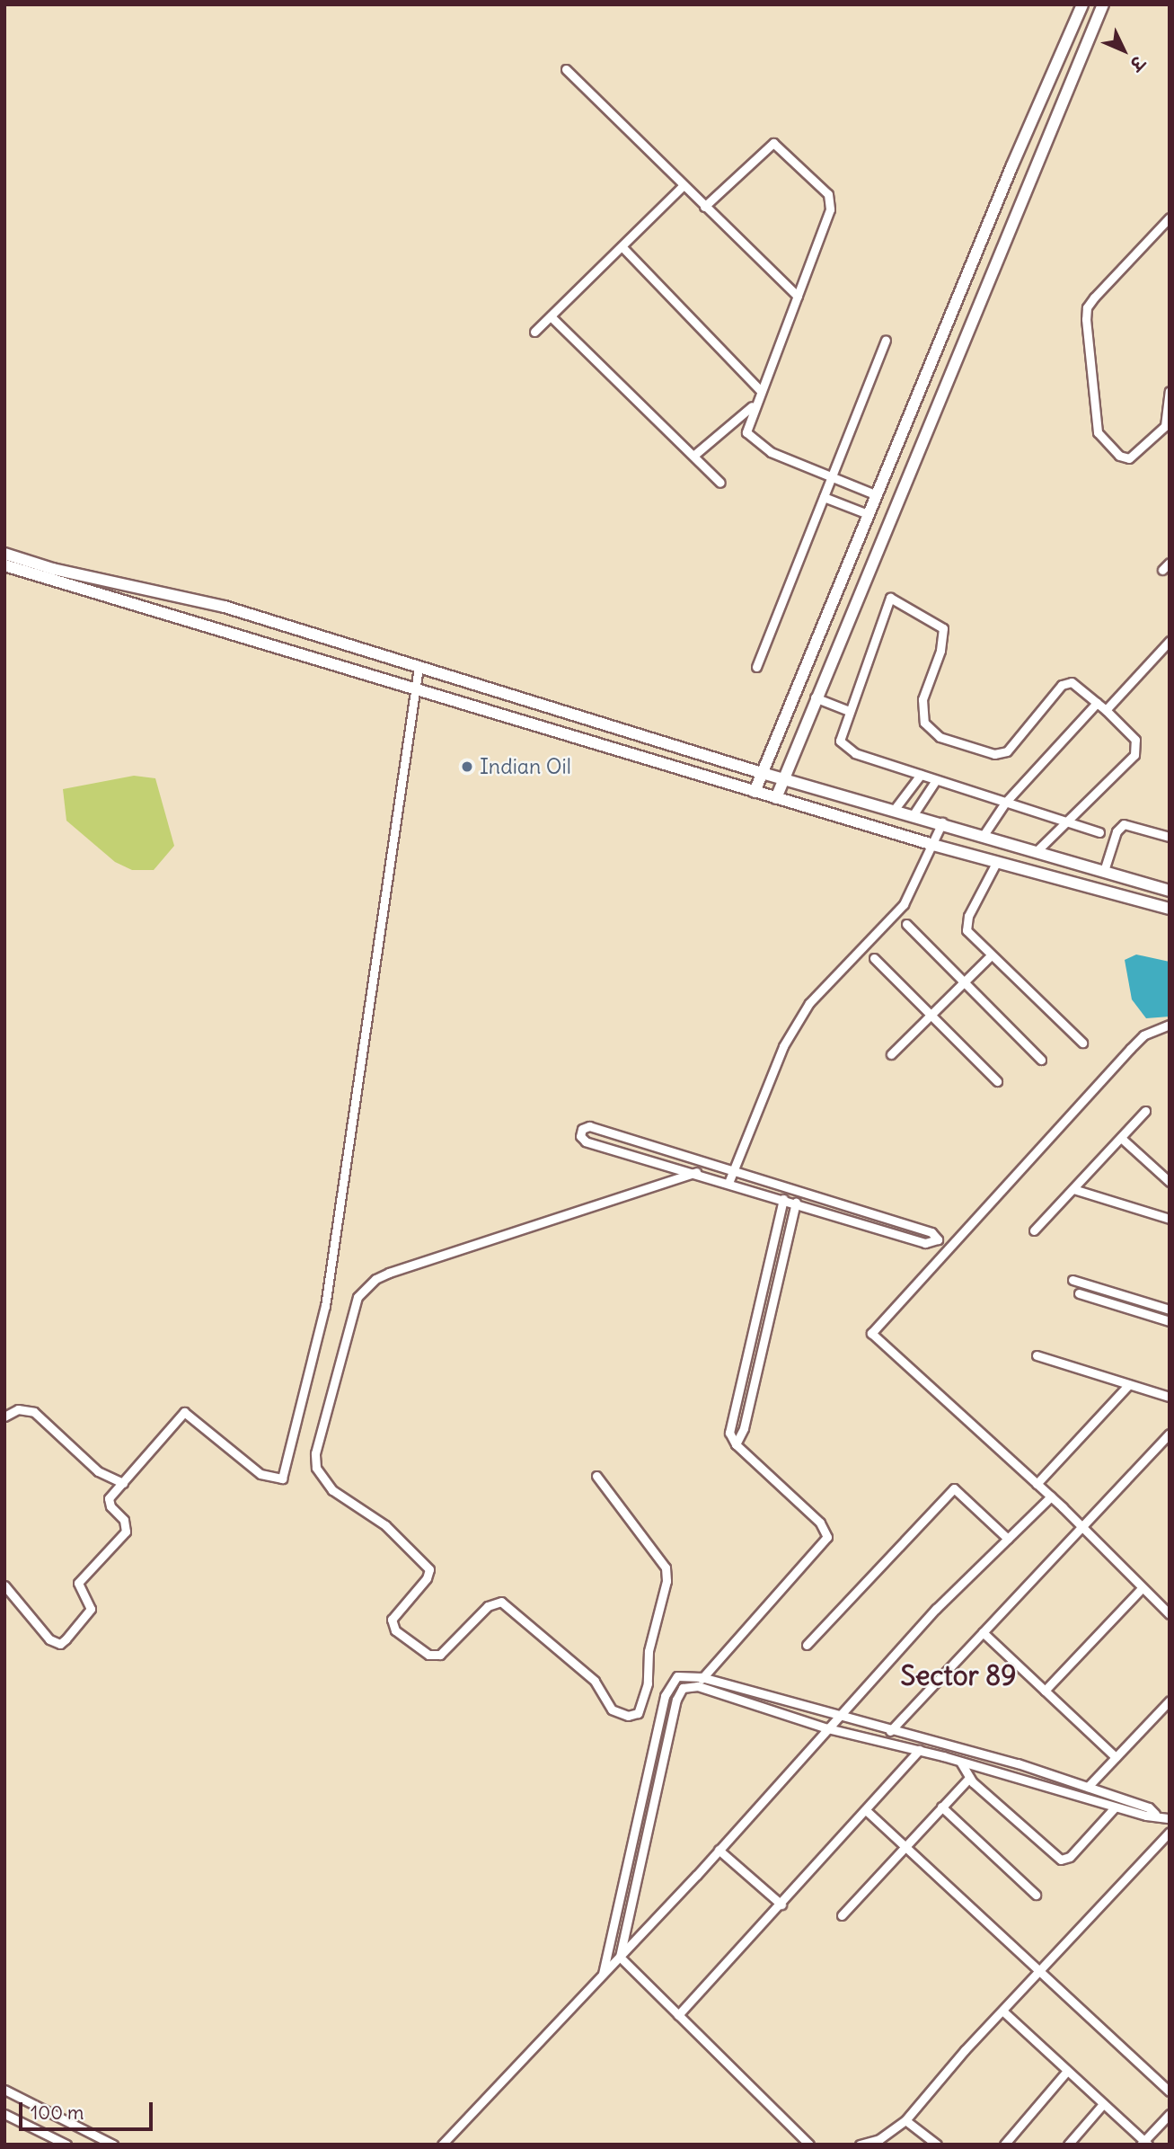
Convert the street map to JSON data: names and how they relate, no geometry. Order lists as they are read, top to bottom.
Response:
{
  "districts": ["Sector 89"],
  "places": ["Indian Oil"],
  "scale_bar": "100 m",
  "north": "bottom right"
}
